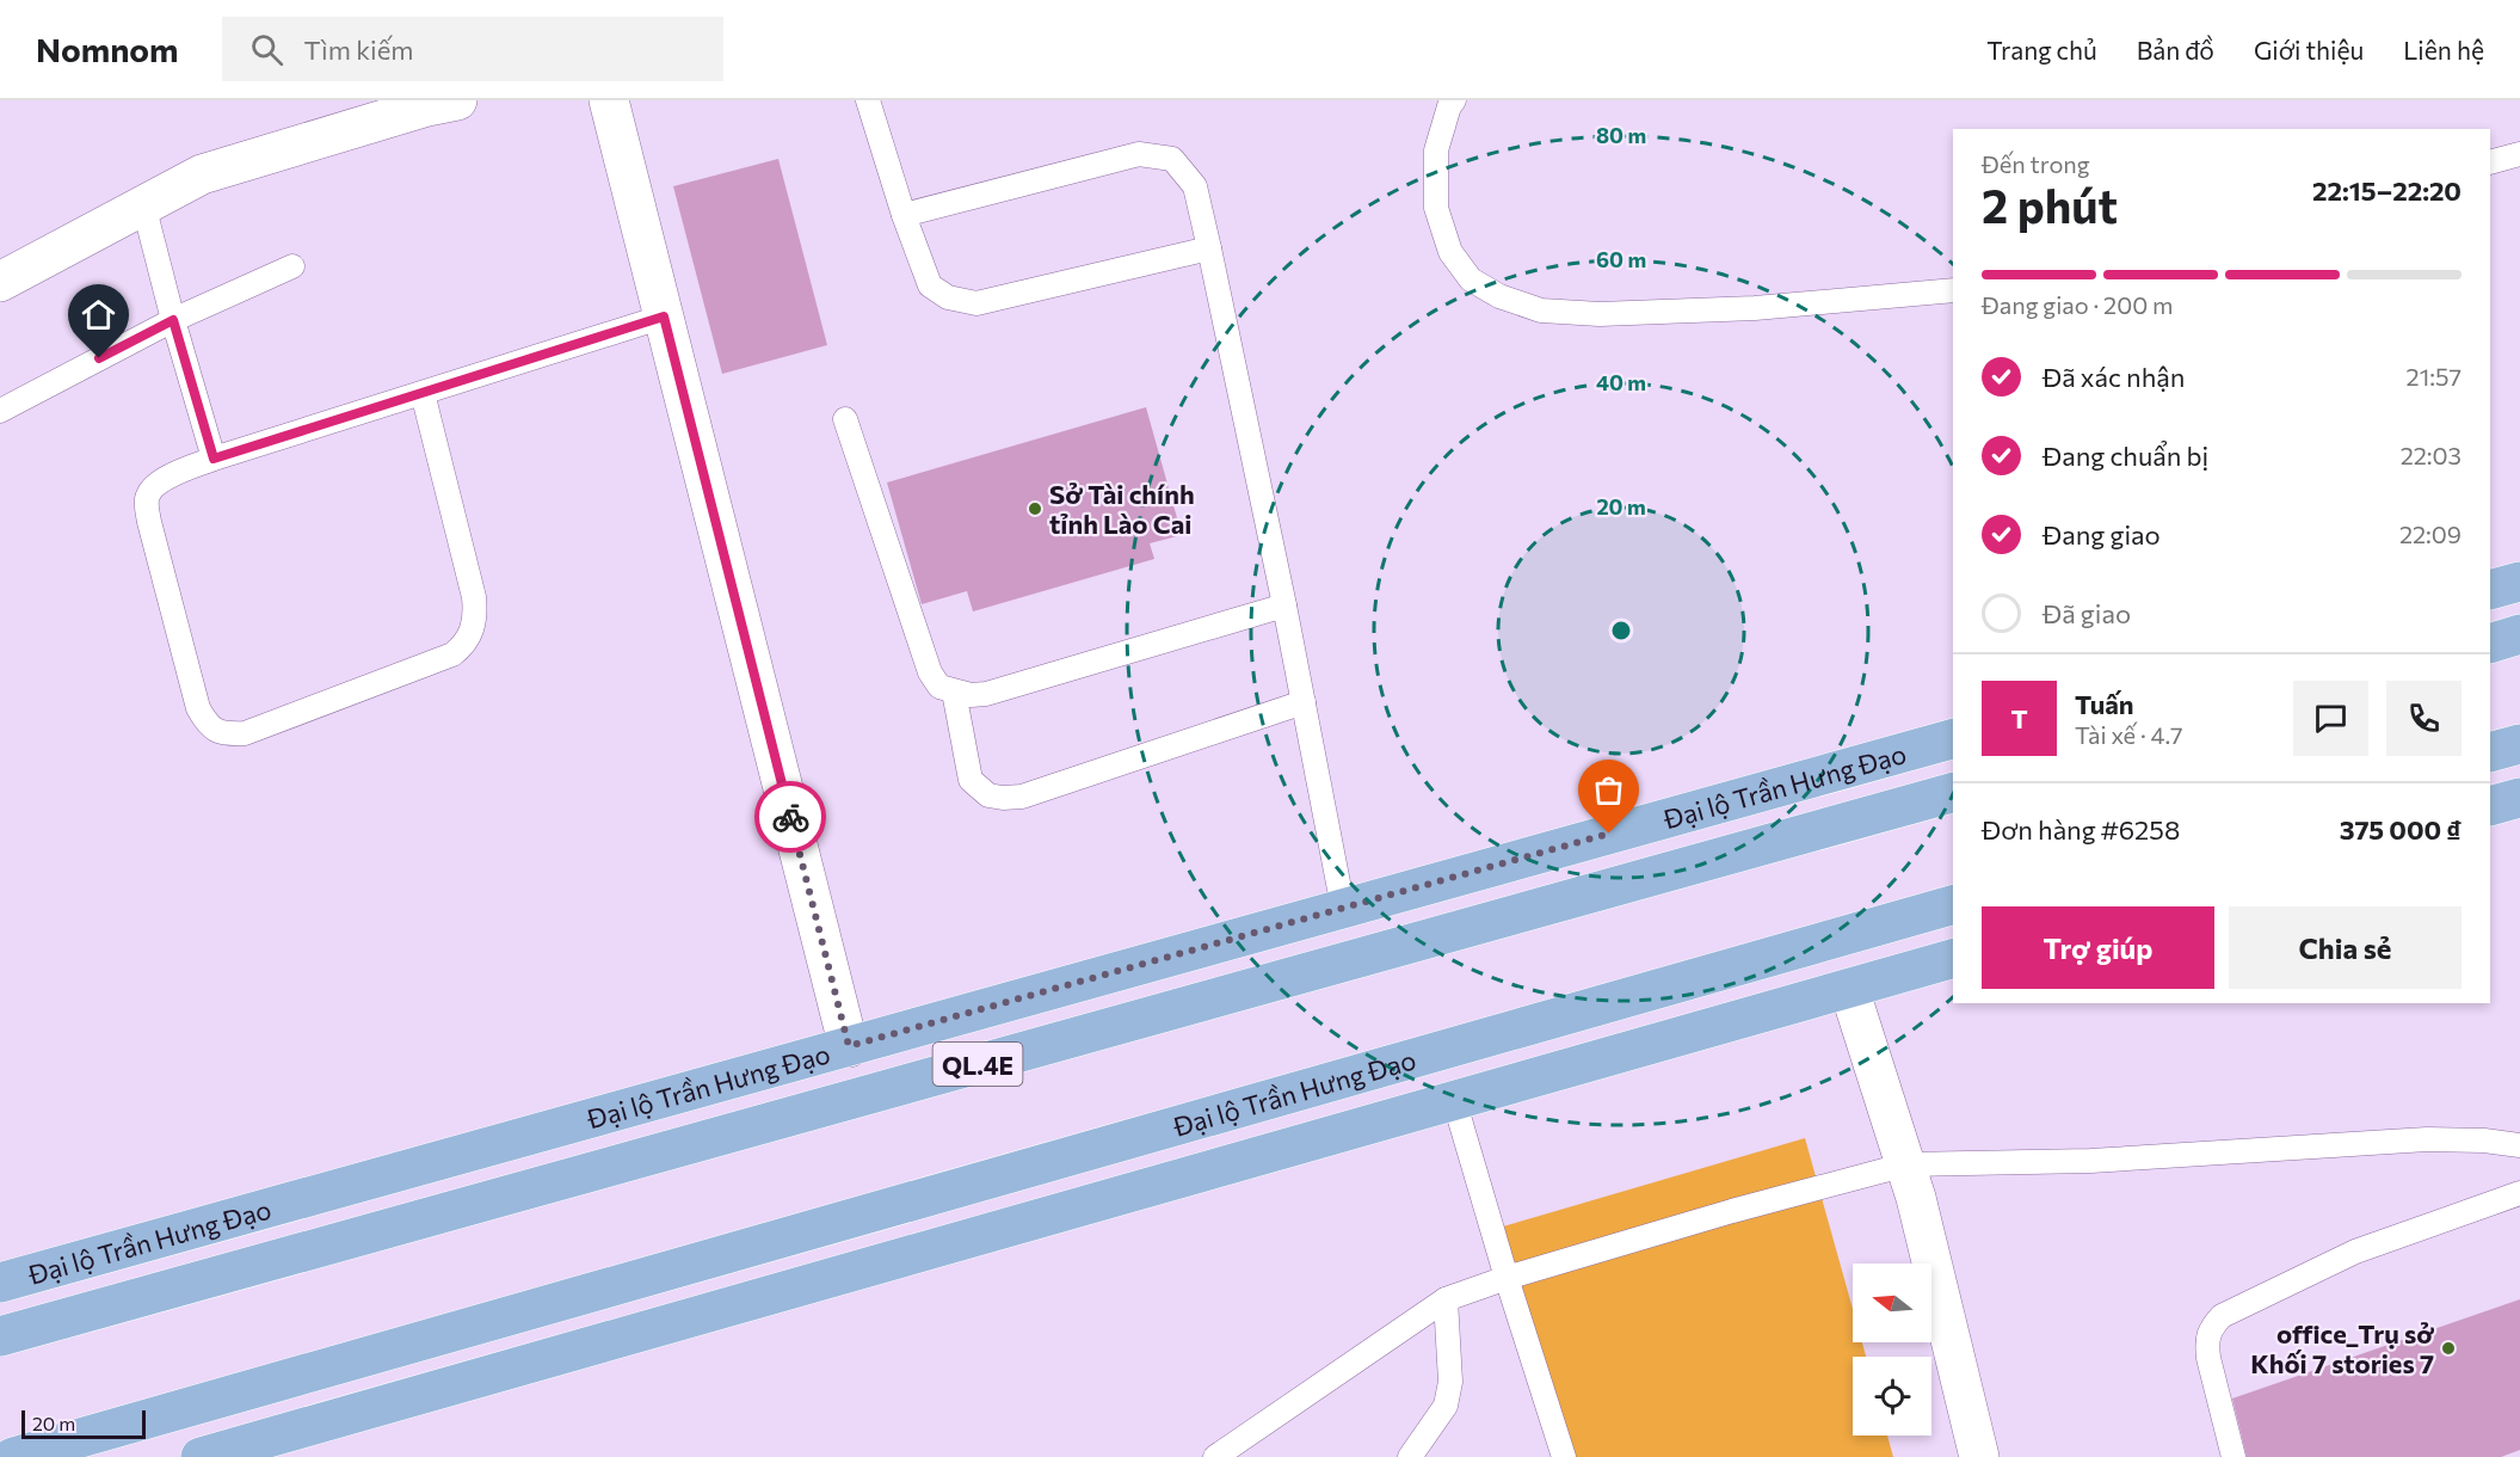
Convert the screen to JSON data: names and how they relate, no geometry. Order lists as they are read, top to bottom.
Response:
{
  "streets": {
    "main road": ["Đại lộ Trần Hưng Đạo", "QL.4E"]
  },
  "places": ["Sở Tài chính tỉnh Lào Cai", "office_Trụ sở Khối 7 stories 7"],
  "scale_bar": "20 m",
  "north": "left",
  "page": {
    "header": "Nomnom",
    "search": "Tìm kiếm",
    "nav": [
      "Trang chủ",
      "Bản đồ",
      "Giới thiệu",
      "Liên hệ"
    ],
    "heading": ["2 phút", "Đến trong", "22:15–22:20"],
    "panel": [
      "Tuấn",
      "Tài xế · 4.7",
      "Đơn hàng #6258",
      "375 000 ₫"
    ],
    "bar": "Đang giao · 200 m",
    "list": [
      ["Đã xác nhận", "21:57"],
      ["Đang chuẩn bị", "22:03"],
      ["Đang giao", "22:09"],
      "Đã giao"
    ],
    "round": "T",
    "buttons": ["Trợ giúp", "Chia sẻ"],
    "scale": "20 m"
  },
  "rings": [
    "80 m",
    "60 m",
    "40 m",
    "20 m"
  ]
}
